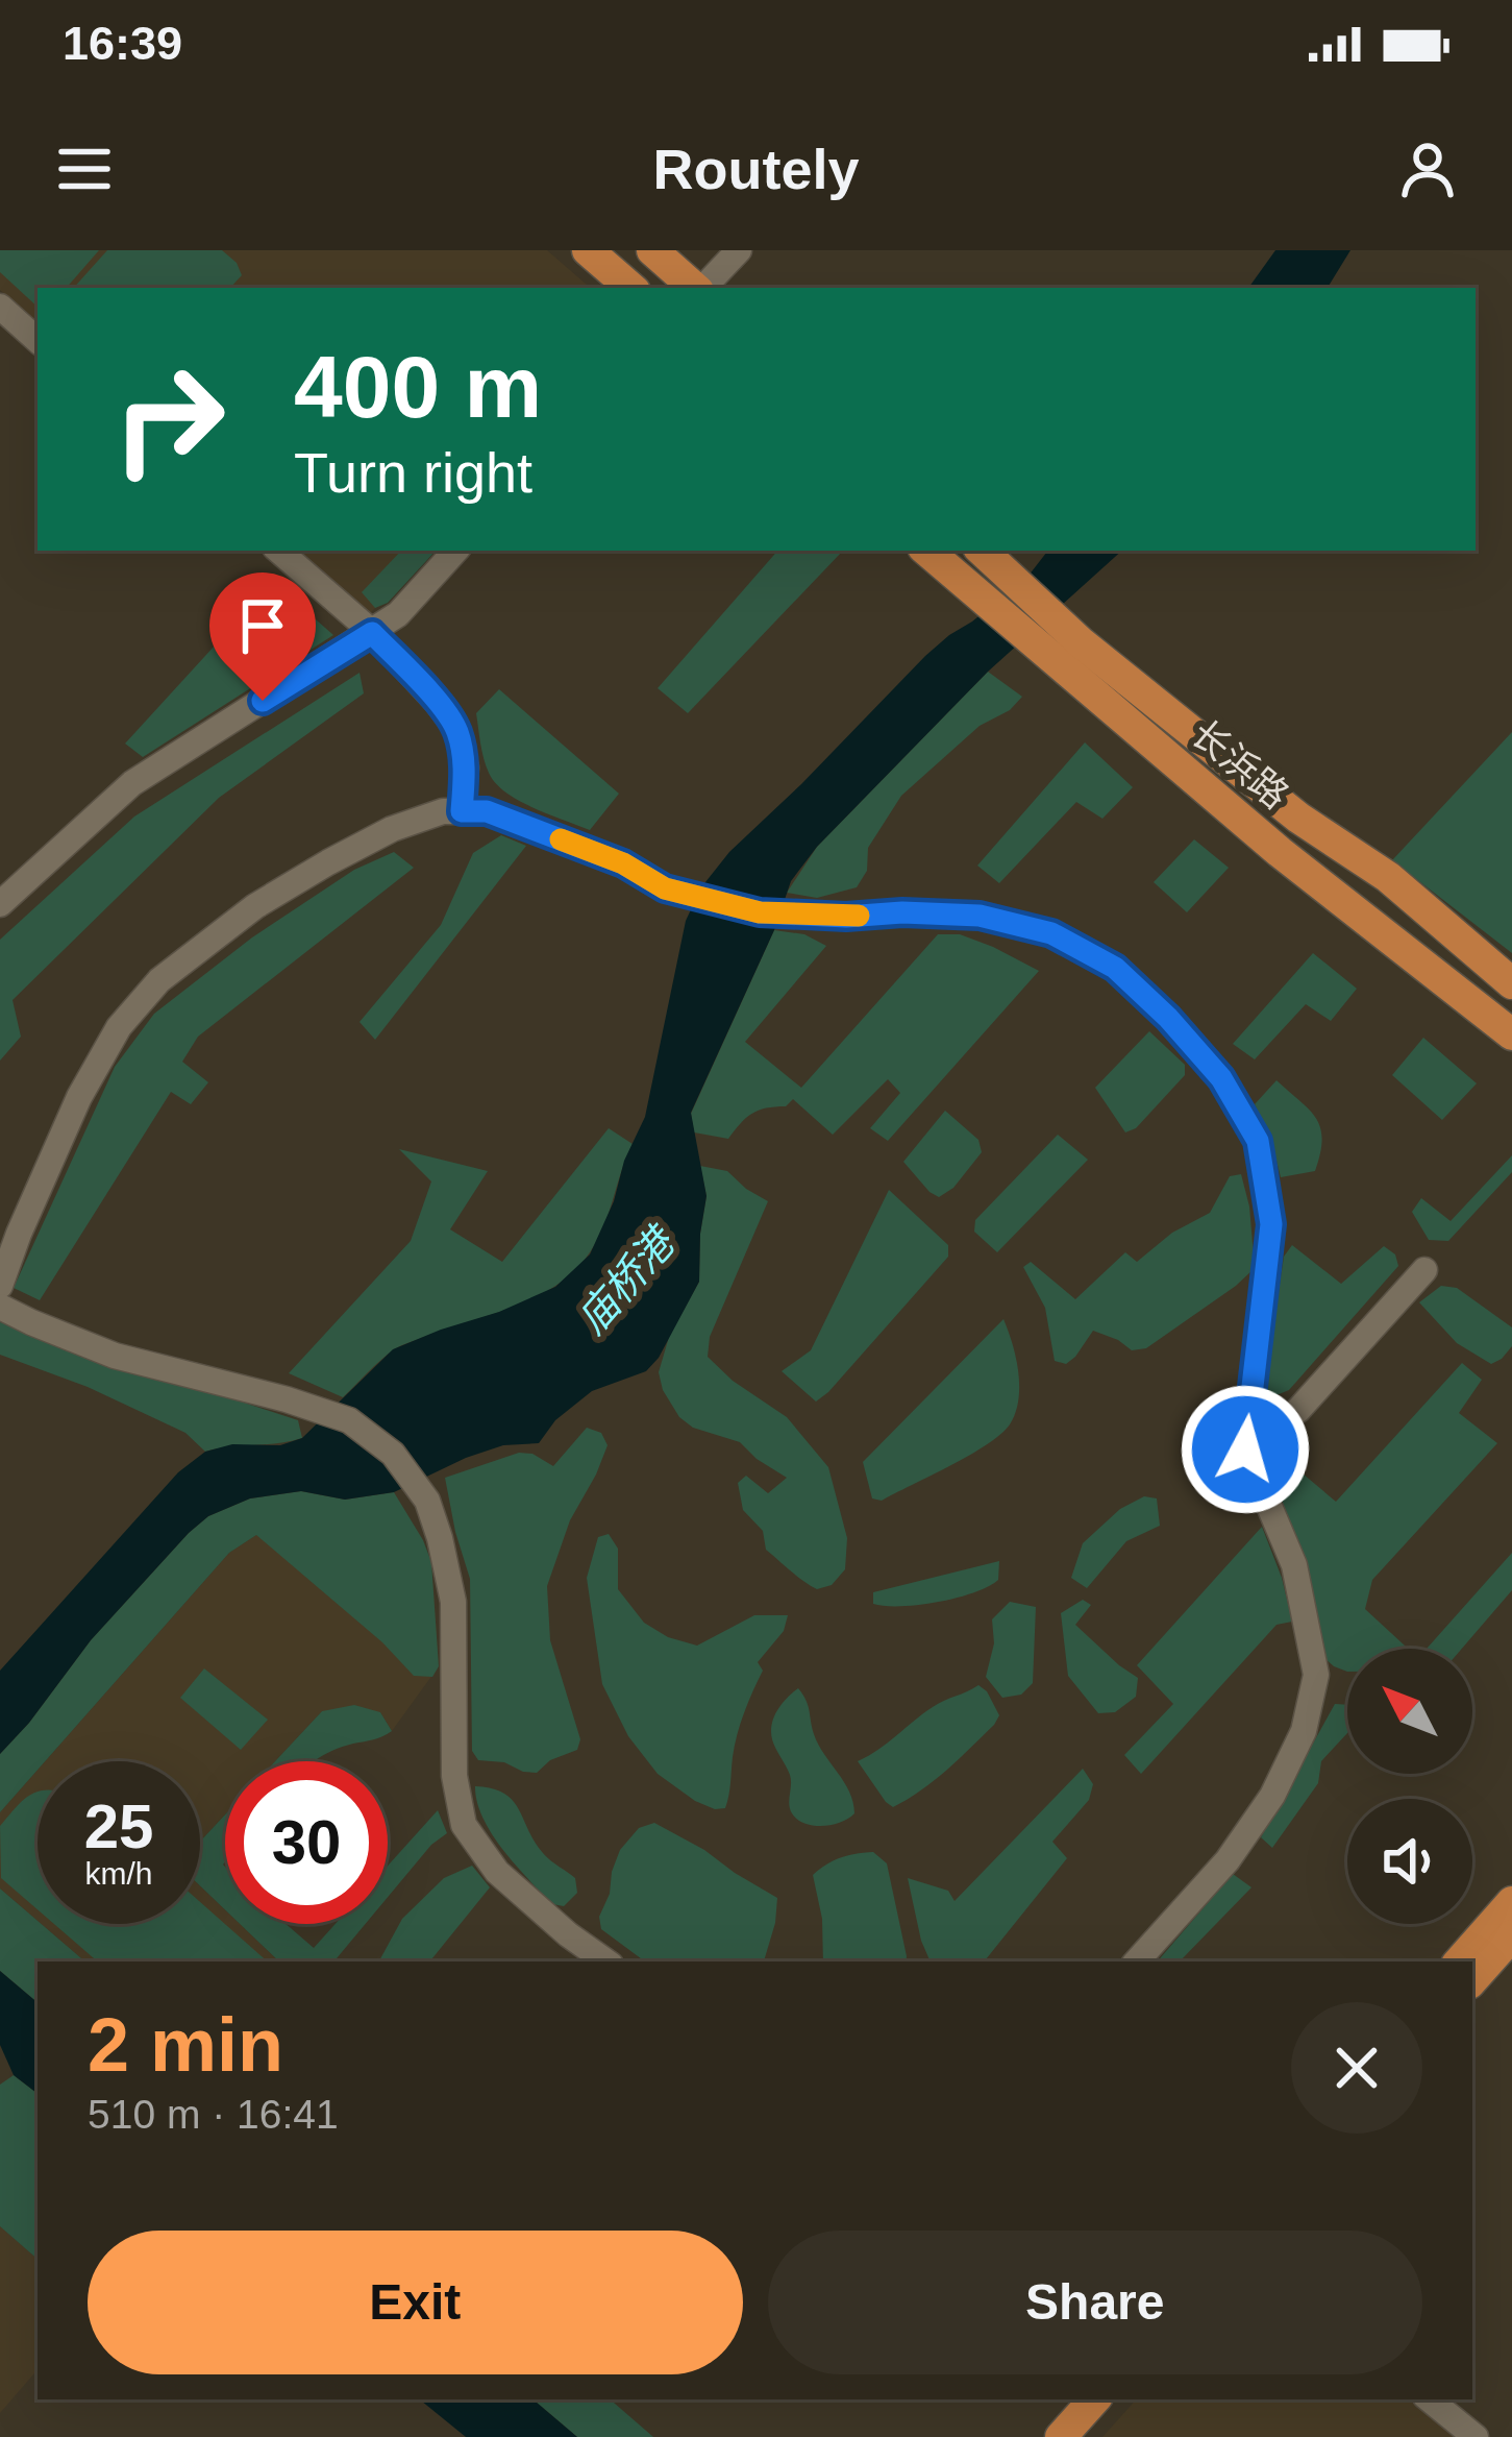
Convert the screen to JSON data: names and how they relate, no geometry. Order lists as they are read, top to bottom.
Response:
{
  "streets": {
    "main road": ["长浜路"]
  },
  "water": ["庙桥港"],
  "north": "top left",
  "page": {
    "status": "16:39",
    "header": "Routely",
    "turn": ["400 m", "Turn right"],
    "speed": "25 km/h",
    "limit": "30",
    "heading": ["2 min", "510 m · 16:41"],
    "buttons": ["Exit", "Share"]
  }
}
